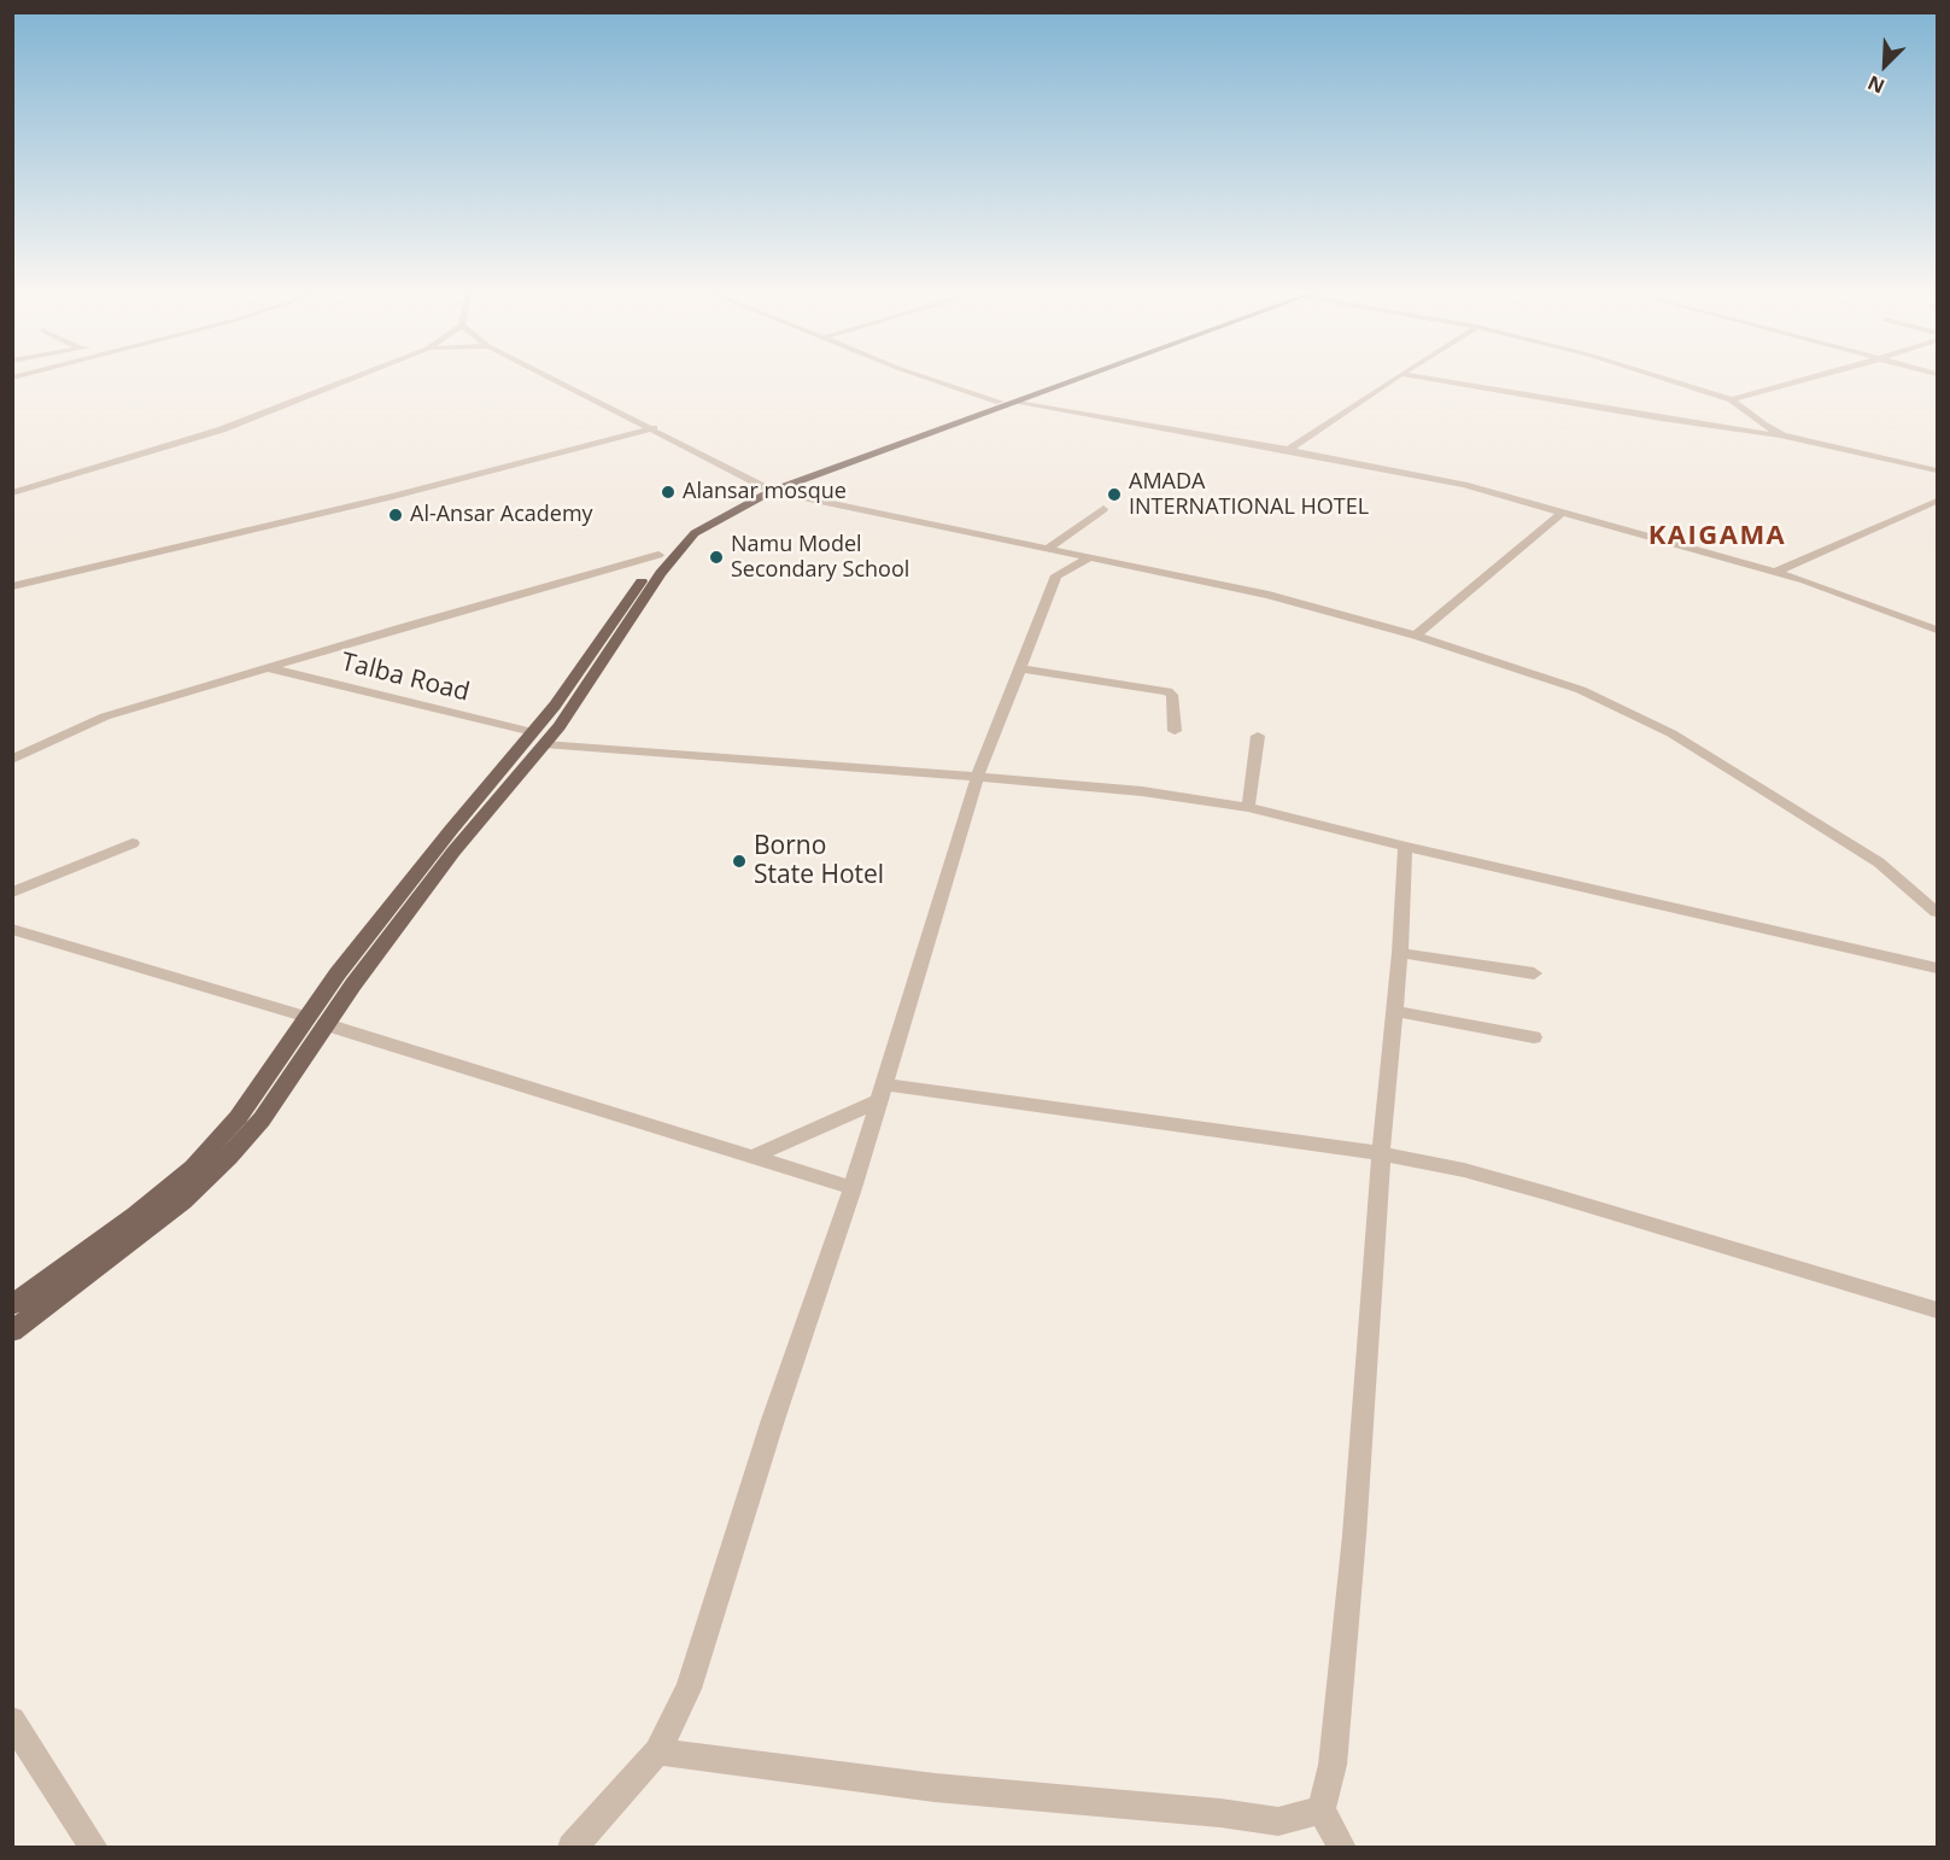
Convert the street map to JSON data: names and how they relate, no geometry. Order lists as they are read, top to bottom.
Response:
{
  "streets": {
    "street": ["Talba Road"]
  },
  "districts": ["KAIGAMA"],
  "places": [
    "Alansar mosque",
    "AMADA INTERNATIONAL HOTEL",
    "Al-Ansar Academy",
    "Namu Model Secondary School",
    "Borno State Hotel"
  ],
  "north": "bottom left"
}
